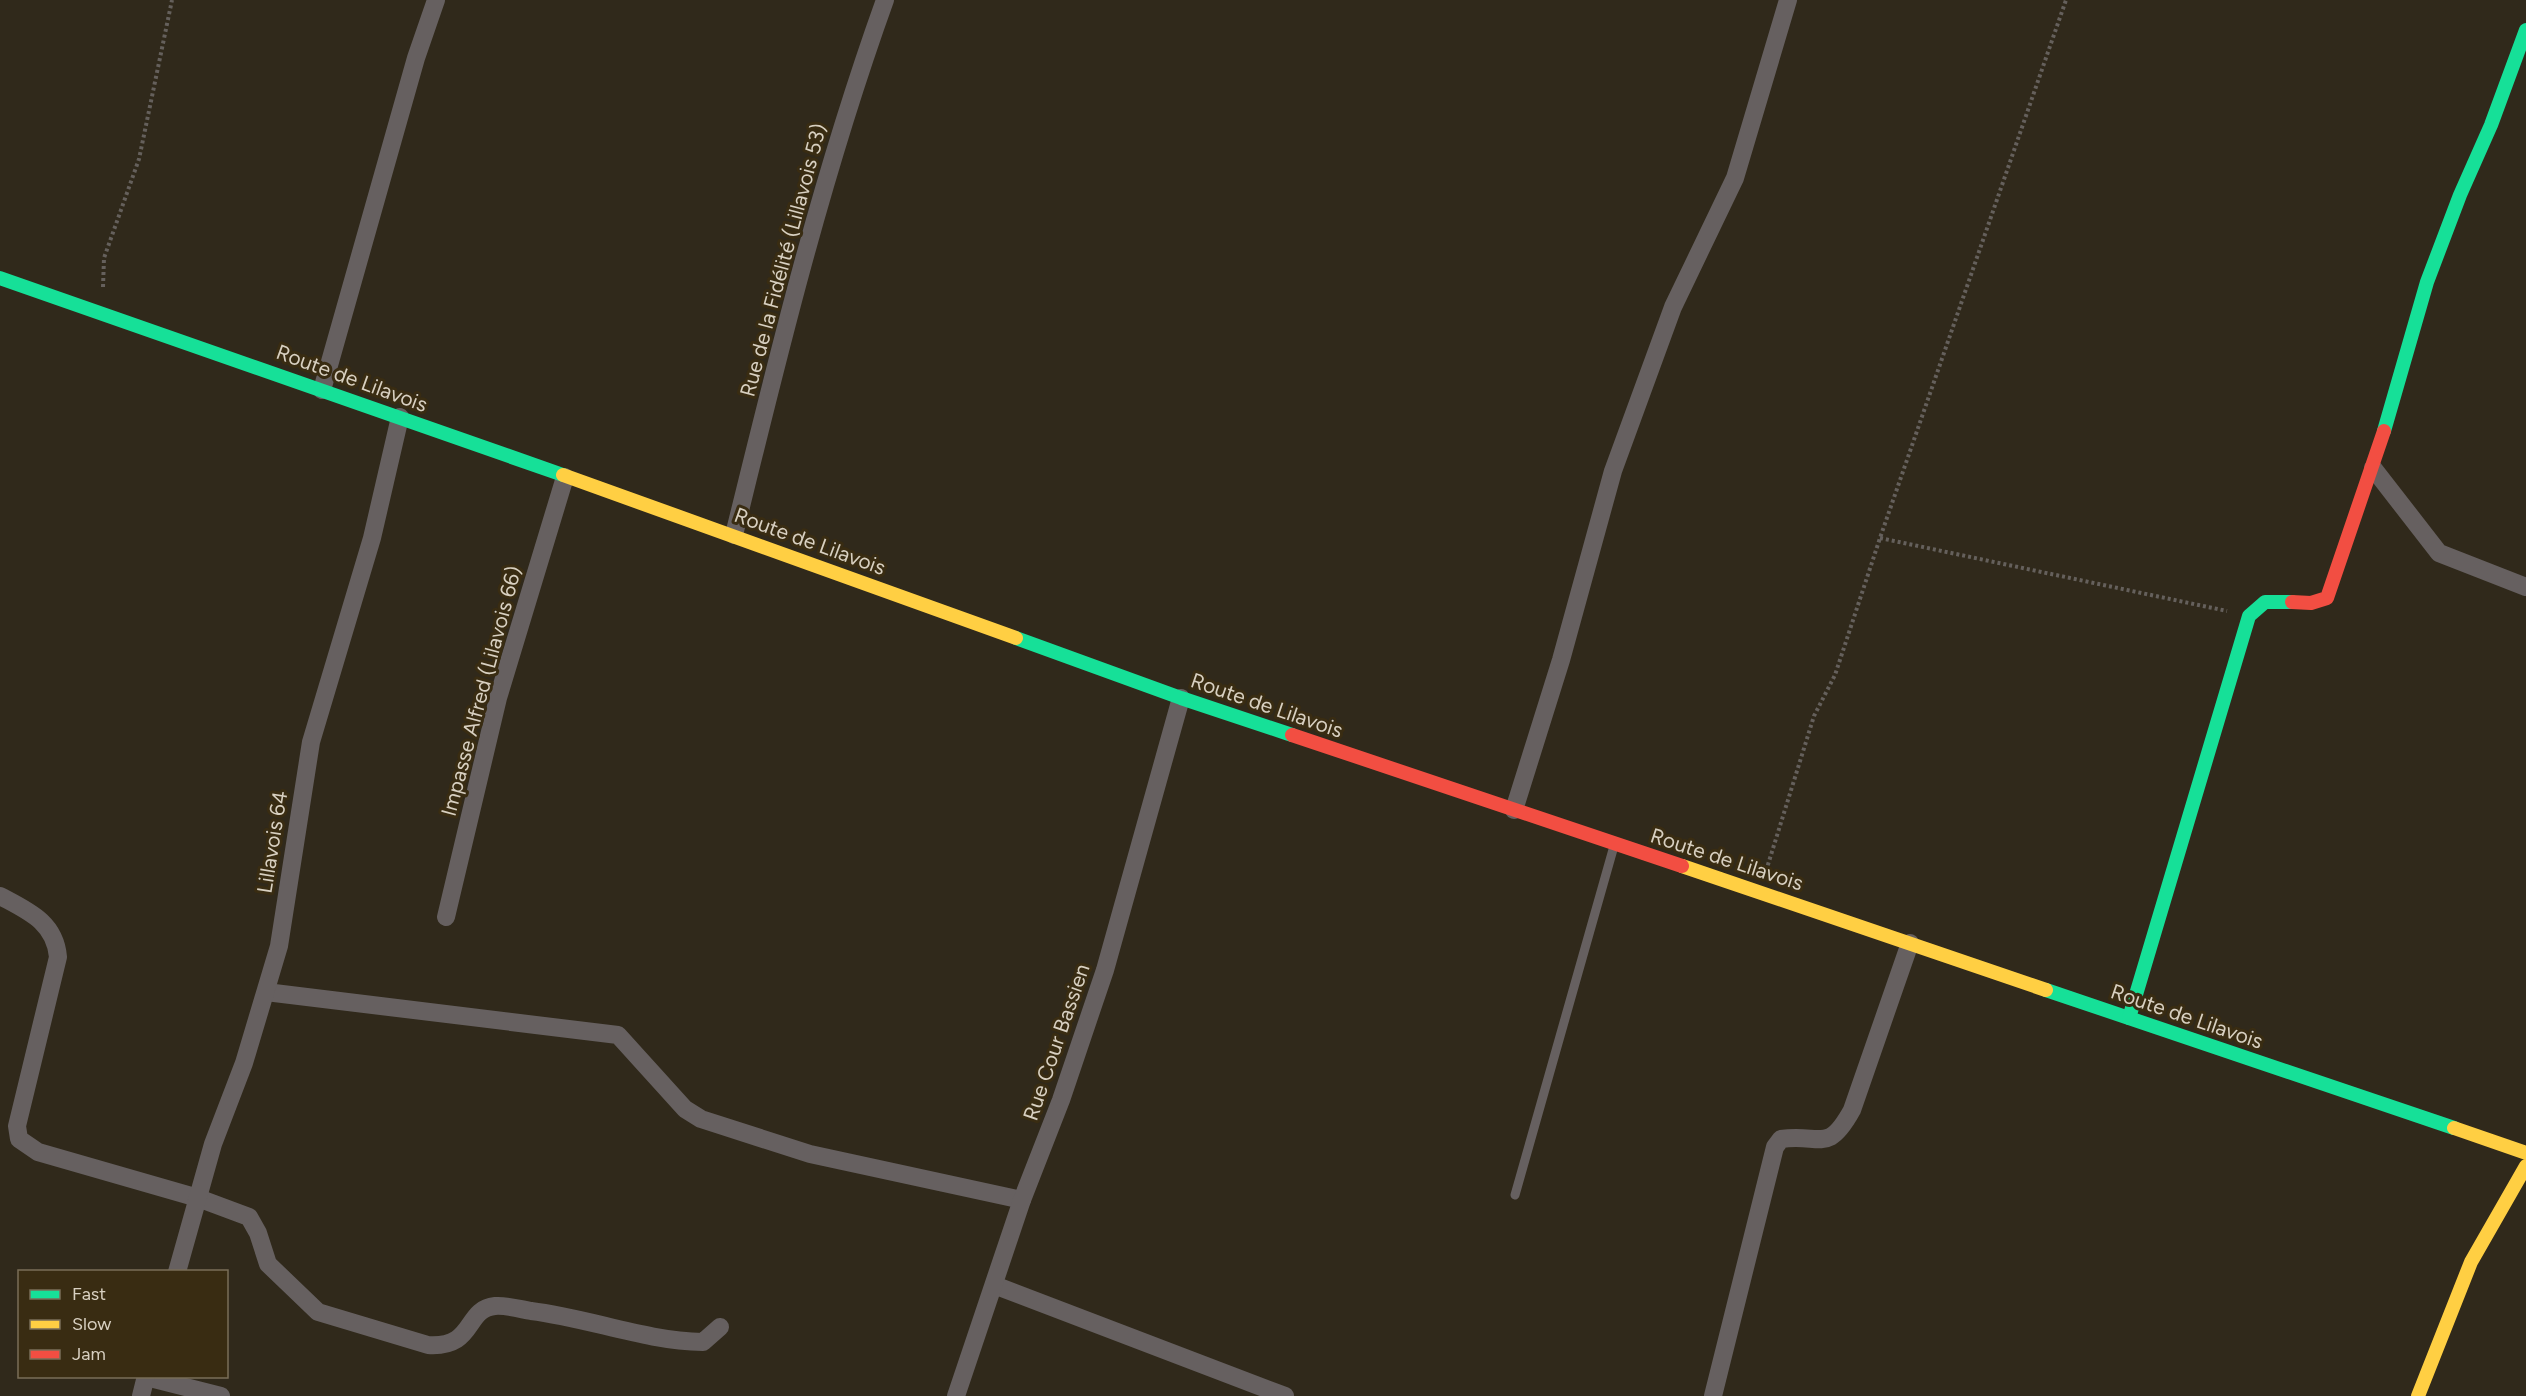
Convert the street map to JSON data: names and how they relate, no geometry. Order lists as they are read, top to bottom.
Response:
{
  "streets": {
    "main road": ["Route de Lilavois"],
    "street": [
      "Rue de la Fidélité (Lillavois 53)",
      "Impasse Alfred (Lilavois 66)",
      "Lillavois 64",
      "Rue Cour Bassien"
    ]
  },
  "crossings": [
    ["Rue de la Fidélité (Lillavois 53)", "Route de Lilavois"],
    ["Route de Lilavois", "Impasse Alfred (Lilavois 66)"],
    ["Route de Lilavois", "Lillavois 64"],
    ["Route de Lilavois", "Rue Cour Bassien"]
  ],
  "legend": ["Fast", "Slow", "Jam"]
}
